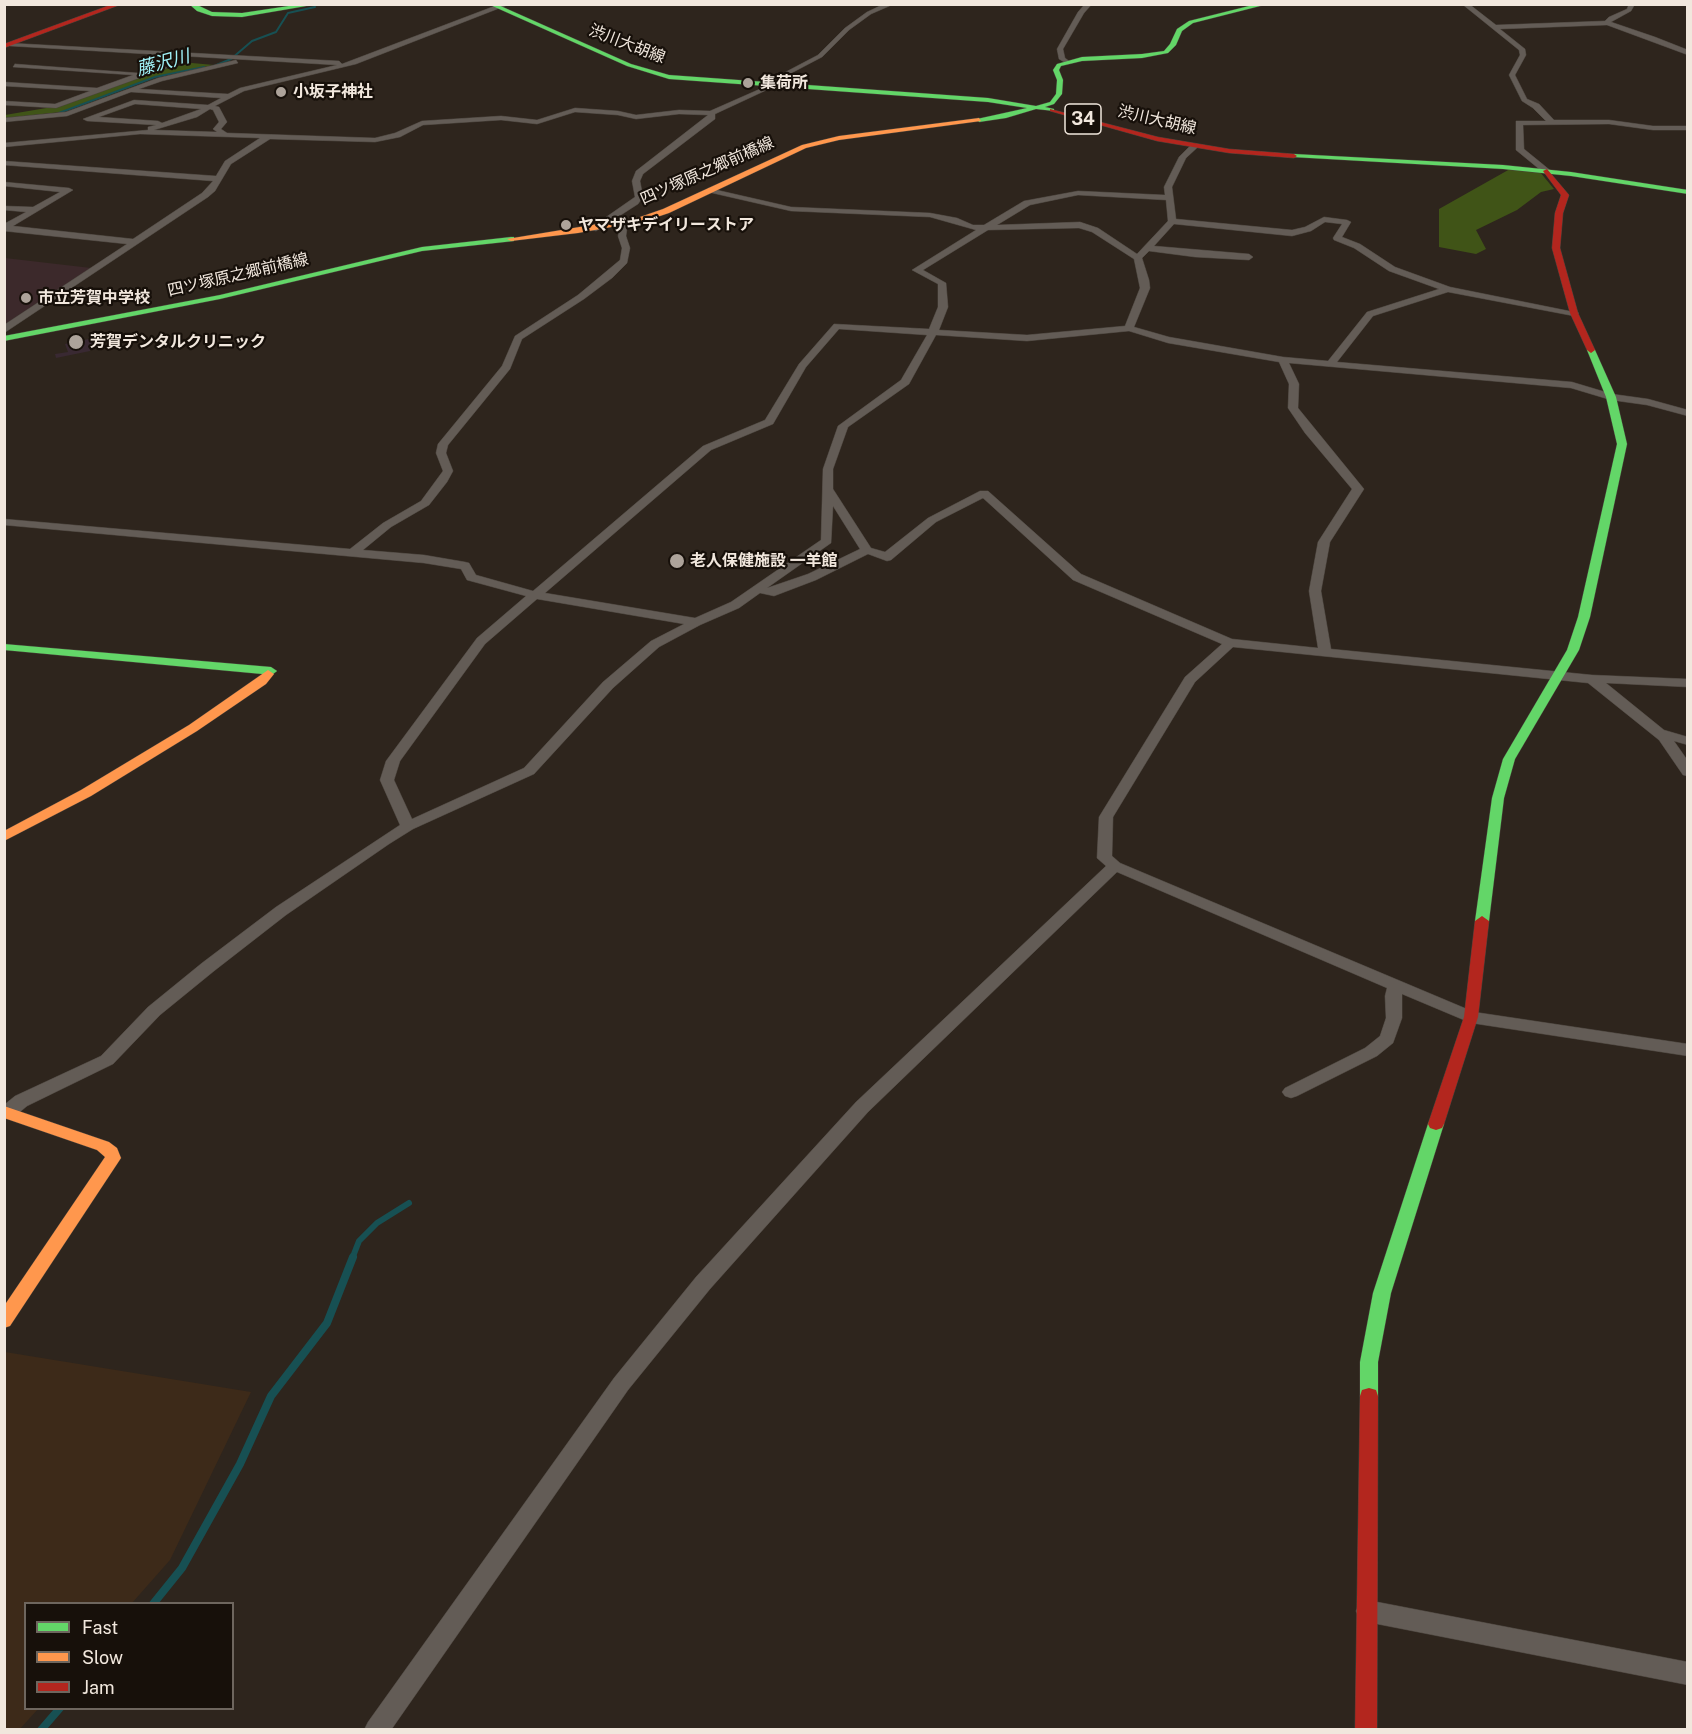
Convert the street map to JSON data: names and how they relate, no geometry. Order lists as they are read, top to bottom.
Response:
{
  "streets": {
    "main road": ["渋川大胡線", "34", "四ツ塚原之郷前橋線"]
  },
  "crossings": [
    ["渋川大胡線", "四ツ塚原之郷前橋線"]
  ],
  "water": ["藤沢川"],
  "places": [
    "集荷所",
    "小坂子神社",
    "ヤマザキデイリーストア",
    "市立芳賀中学校",
    "芳賀デンタルクリニック",
    "老人保健施設 一羊館"
  ],
  "legend": ["Fast", "Slow", "Jam"]
}
